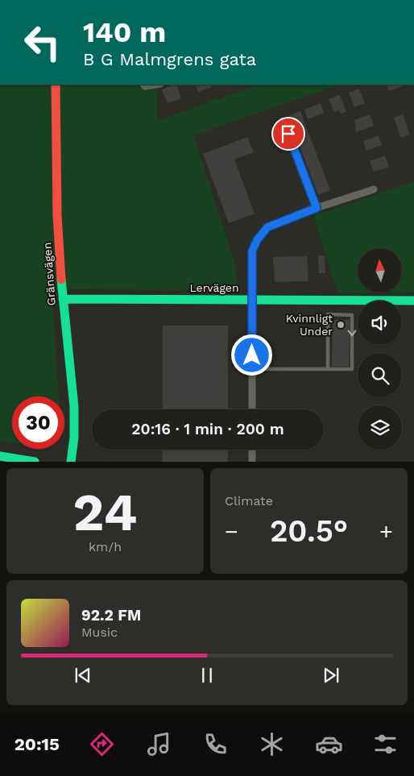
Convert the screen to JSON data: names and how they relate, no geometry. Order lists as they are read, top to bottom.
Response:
{
  "streets": {
    "street": ["Gränsvägen", "Lervägen"]
  },
  "crossings": [
    ["Gränsvägen", "Lervägen"]
  ],
  "places": ["Kvinnligt Under"],
  "north": "top",
  "page": {
    "turn": ["140 m", "B G Malmgrens gata"],
    "limit": "30",
    "trip": "20:16 · 1 min · 200 m",
    "tile": [
      ["24", "km/h"],
      "Climate"
    ],
    "heat": ["−", "20.5°", "+"],
    "song": ["92.2 FM", "Music"],
    "tabs": "20:15"
  }
}
